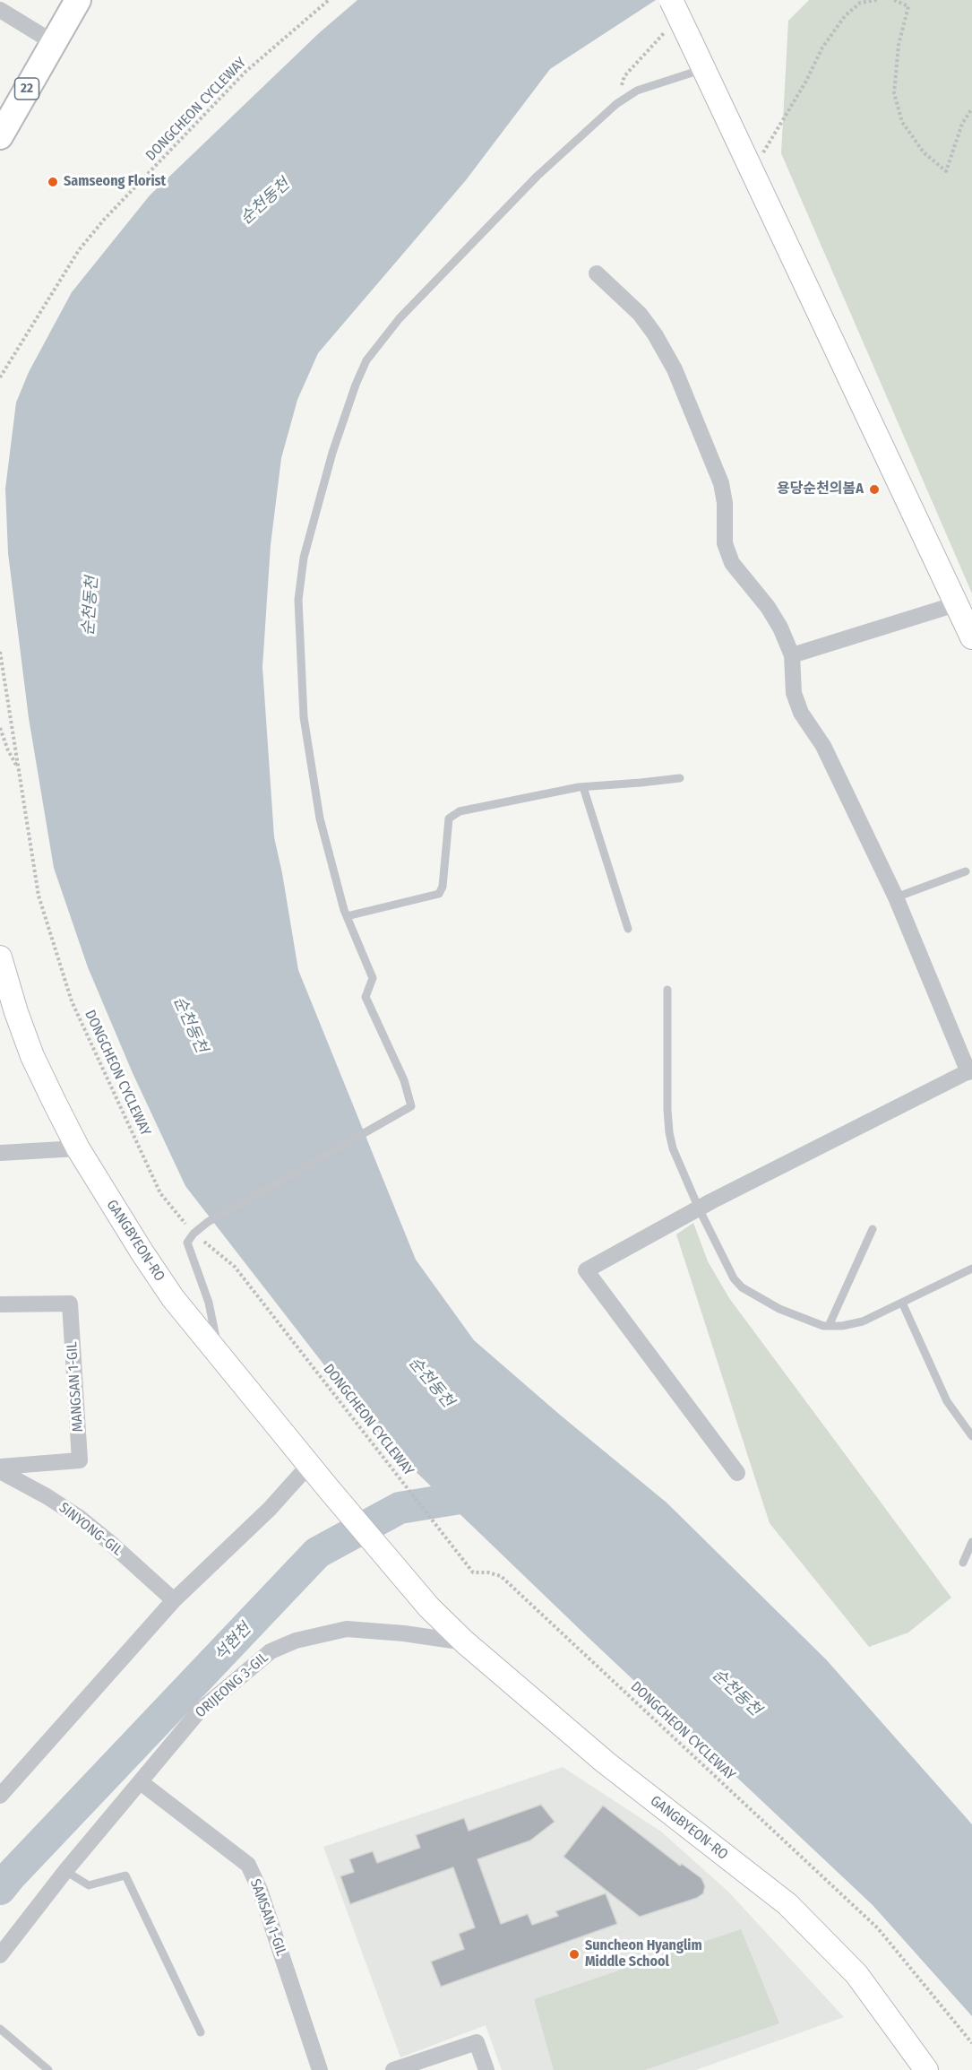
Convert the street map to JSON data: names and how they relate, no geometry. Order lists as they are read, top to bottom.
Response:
{
  "streets": {
    "main road": ["22", "GANGBYEON-RO"],
    "street": [
      "MANGSAN 1-GIL",
      "SINYONG-GIL",
      "ORIJEONG 3-GIL",
      "SAMSAN 1-GIL"
    ],
    "path": ["DONGCHEON CYCLEWAY"]
  },
  "crossings": [
    ["GANGBYEON-RO", "ORIJEONG 3-GIL"],
    ["ORIJEONG 3-GIL", "SAMSAN 1-GIL"]
  ],
  "water": ["순천동천", "석현천"],
  "places": ["Samseong Florist", "용당순천의봄A", "Suncheon Hyanglim Middle School"]
}
